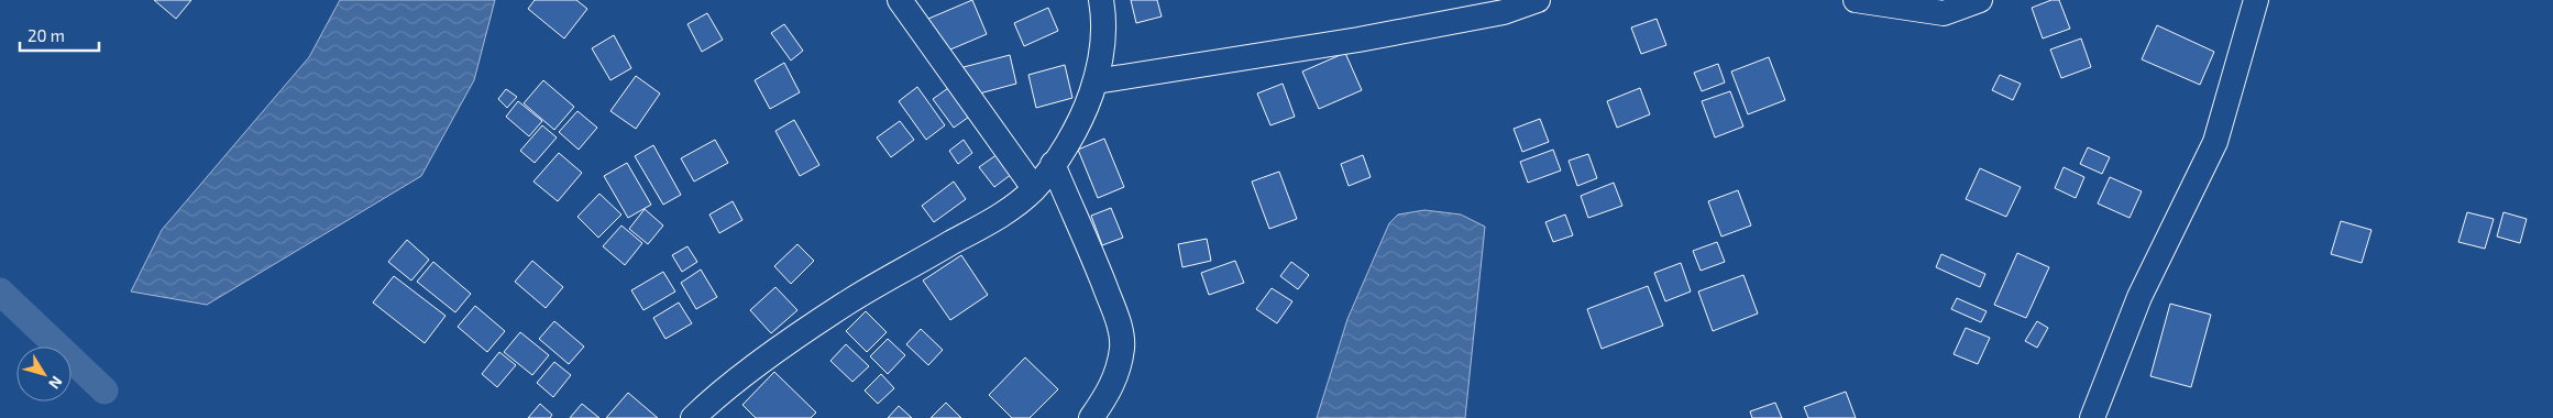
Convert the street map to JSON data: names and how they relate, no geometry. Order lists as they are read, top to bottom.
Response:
{
  "scale_bar": "20 m",
  "north": "bottom right"
}
